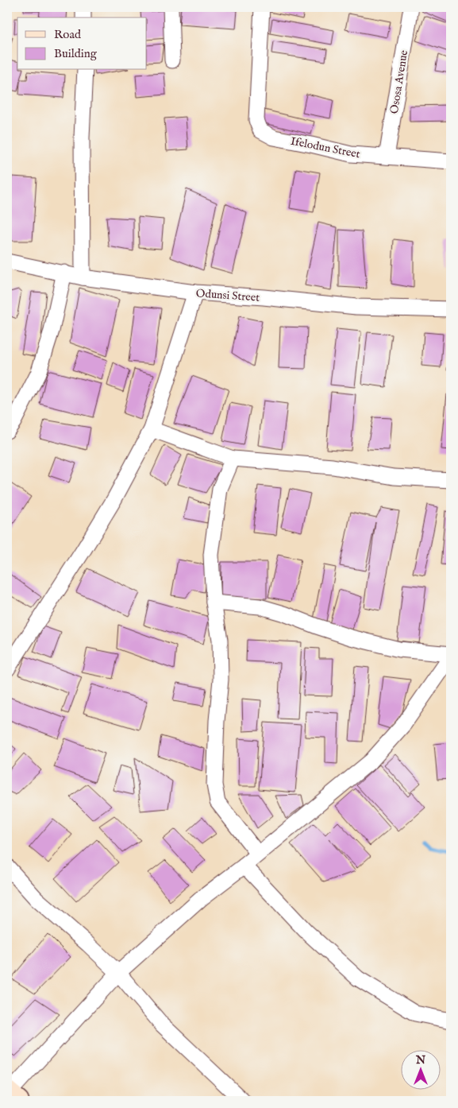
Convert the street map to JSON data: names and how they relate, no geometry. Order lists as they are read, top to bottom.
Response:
{
  "streets": {
    "street": ["Ososa Avenue", "Ifelodun Street", "Odunsi Street"]
  },
  "crossings": [
    ["Ososa Avenue", "Ifelodun Street"]
  ],
  "legend": ["Road", "Building"],
  "north": "top"
}
